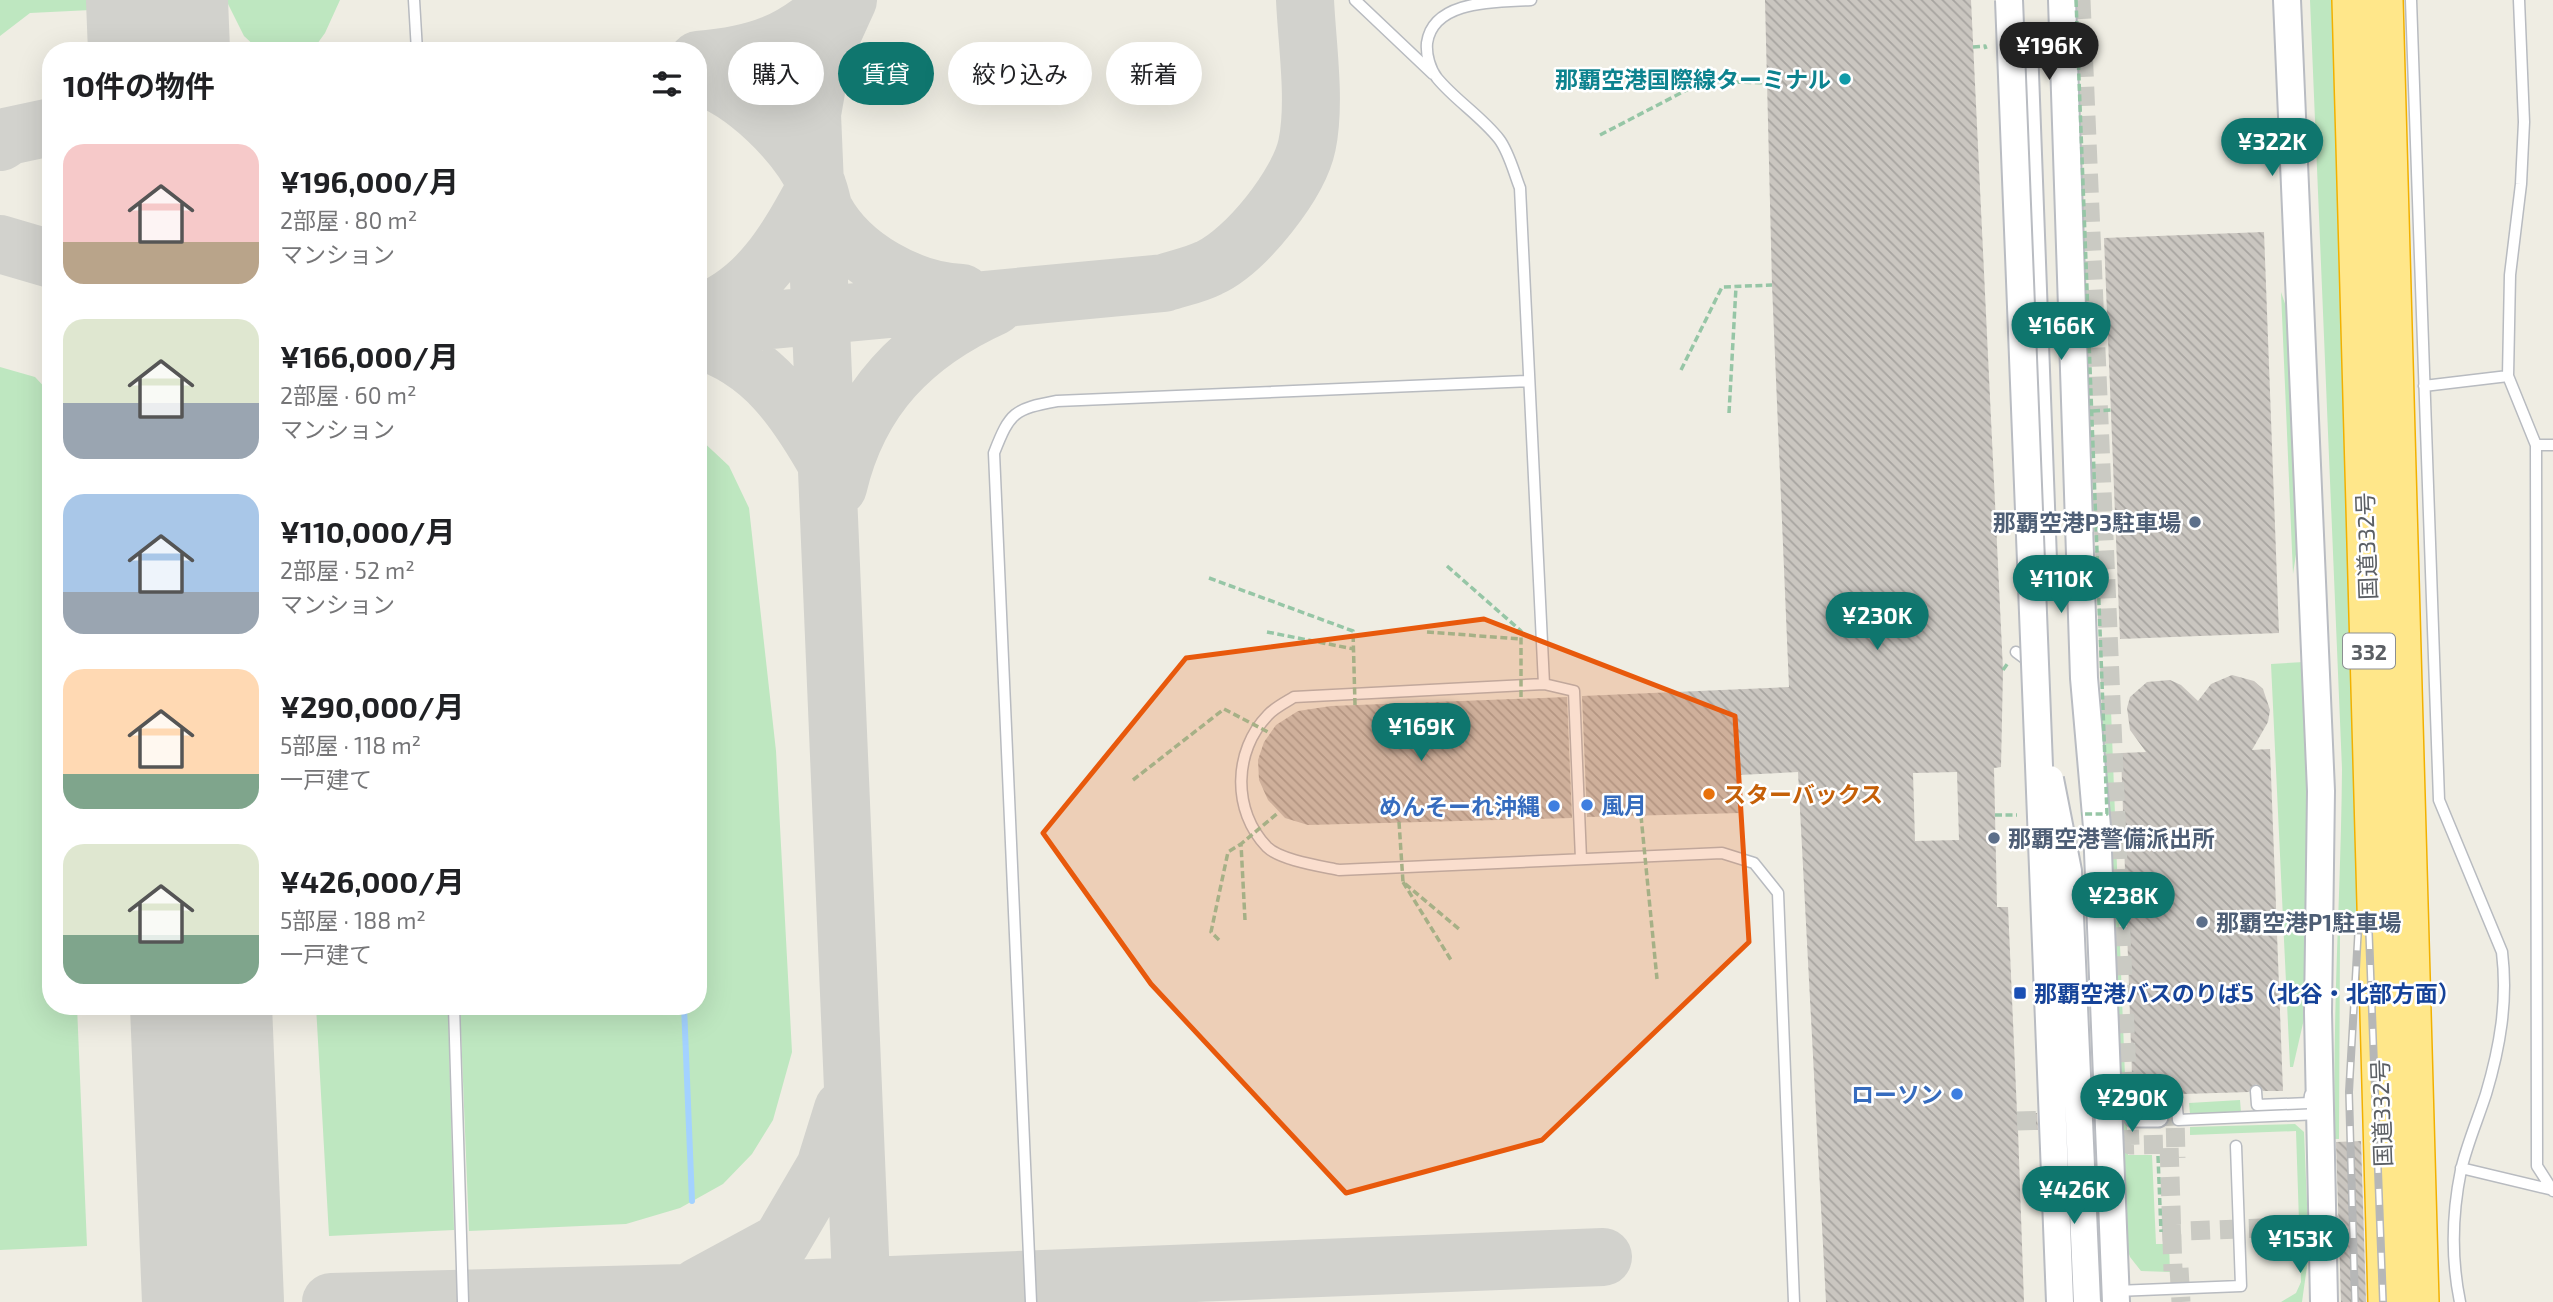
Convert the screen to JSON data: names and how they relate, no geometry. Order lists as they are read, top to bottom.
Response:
{
  "streets": {
    "highway": ["国道332号", "332"]
  },
  "places": {
    "other": [
      "那覇空港国際線ターミナル",
      "那覇空港P3駐車場",
      "スターバックス",
      "風月",
      "めんそーれ沖縄",
      "那覇空港警備派出所",
      "那覇空港P1駐車場",
      "ローソン"
    ],
    "transit": ["那覇空港バスのりば5（北谷・北部方面）"]
  },
  "page": {
    "price": [
      "¥196K",
      "¥322K",
      "¥166K",
      "¥110K",
      "¥230K",
      "¥169K",
      "¥238K",
      "¥290K",
      "¥426K",
      "¥153K"
    ],
    "chip": [
      "購入",
      "賃貸",
      "絞り込み",
      "新着"
    ],
    "heading": "10件の物件",
    "list": [
      {
        "name": "¥196,000/月",
        "note": "2部屋 · 80 m² · マンション"
      },
      {
        "name": "¥166,000/月",
        "note": "2部屋 · 60 m² · マンション"
      },
      {
        "name": "¥110,000/月",
        "note": "2部屋 · 52 m² · マンション"
      },
      {
        "name": "¥290,000/月",
        "note": "5部屋 · 118 m² · 一戸建て"
      },
      {
        "name": "¥426,000/月",
        "note": "5部屋 · 188 m² · 一戸建て"
      }
    ]
  }
}
